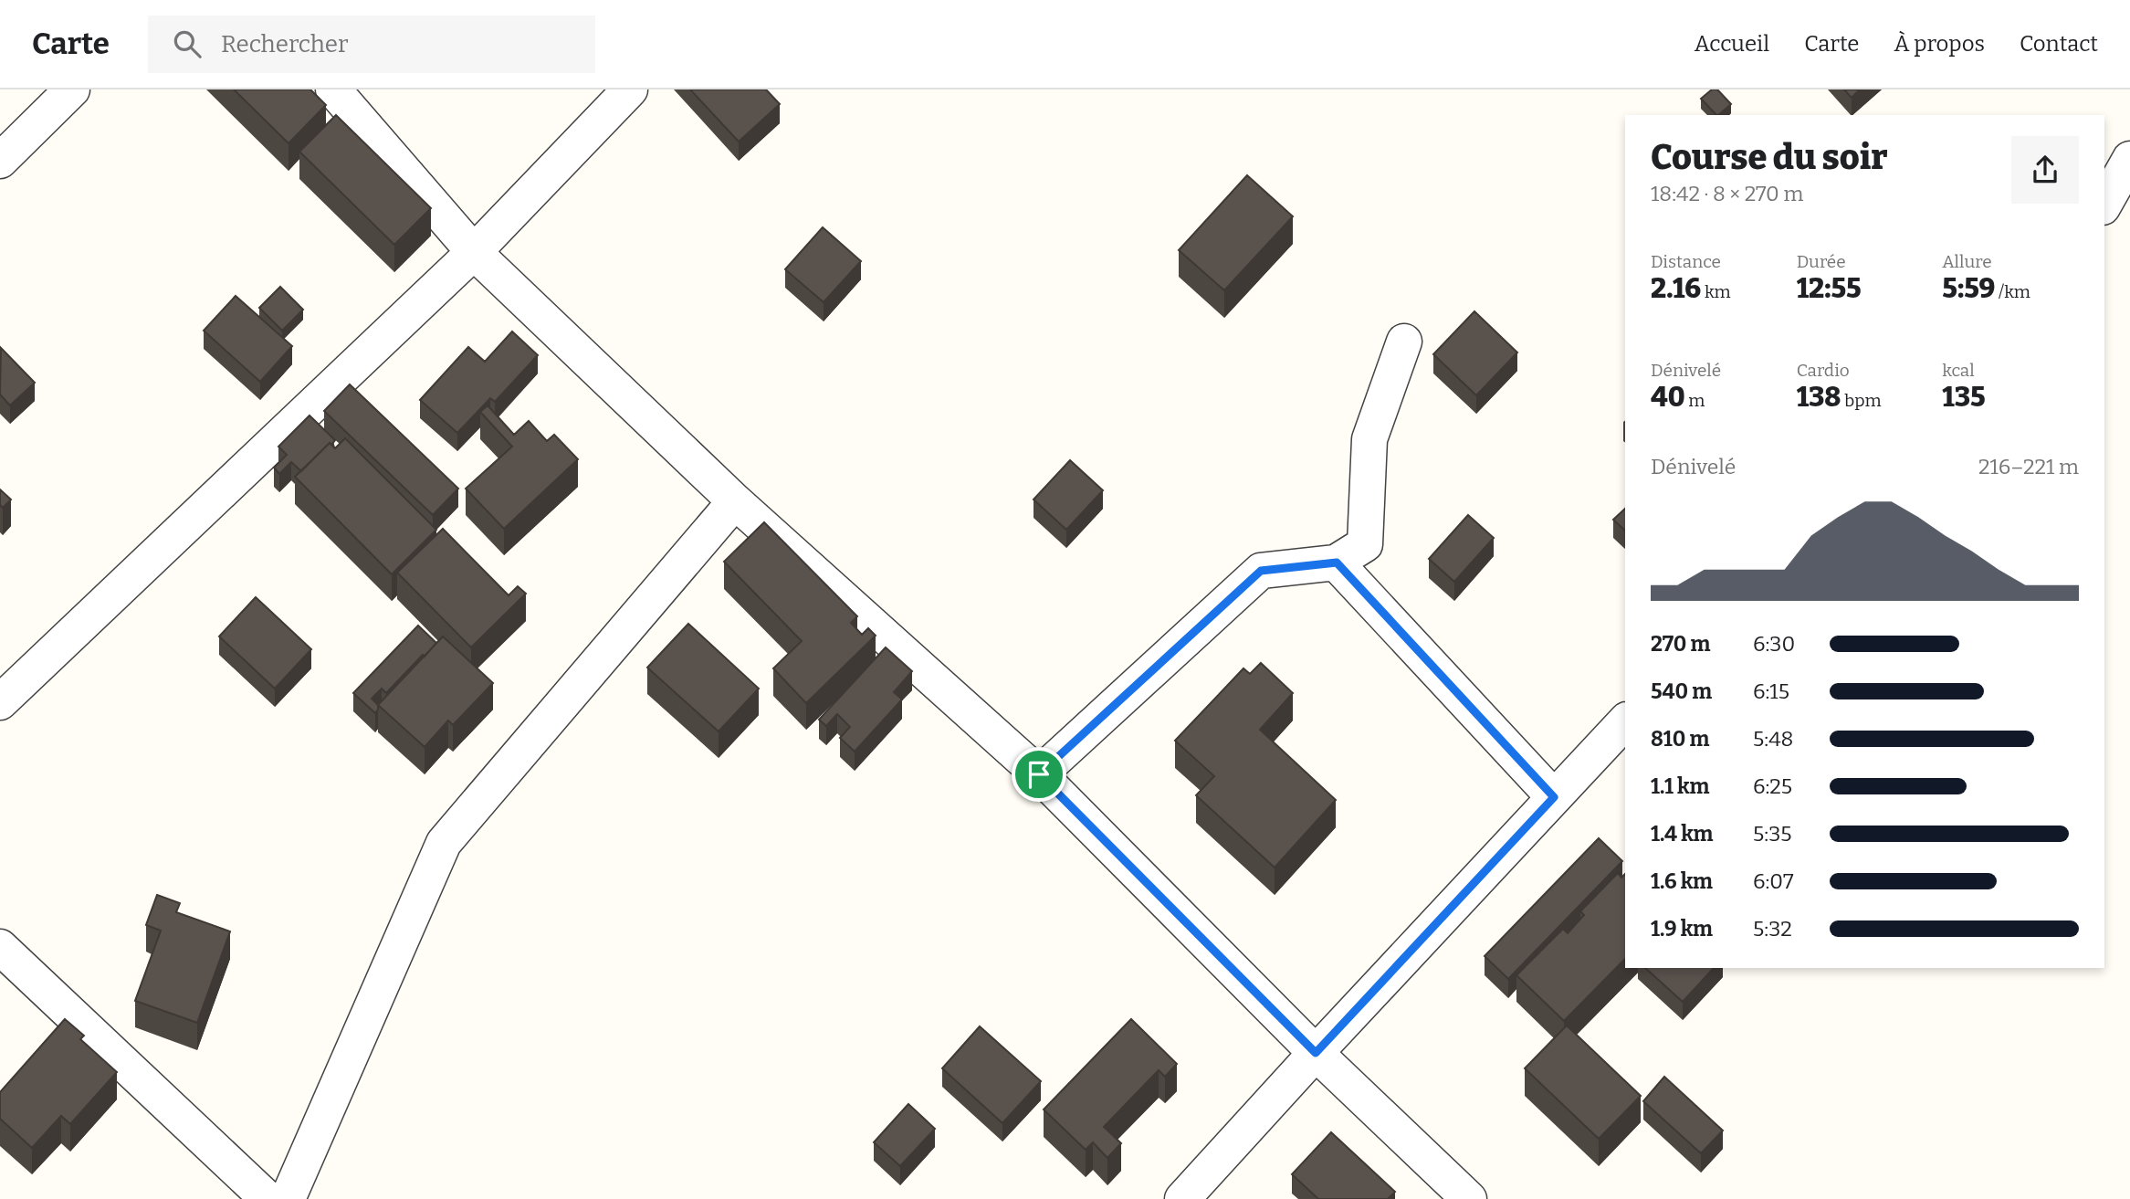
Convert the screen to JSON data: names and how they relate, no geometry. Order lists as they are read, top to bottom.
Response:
{
  "page": {
    "header": "Carte",
    "search": "Rechercher",
    "nav": [
      "Accueil",
      "Carte",
      "À propos",
      "Contact"
    ],
    "heading": ["Course du soir", "18:42 · 8 × 270 m"],
    "stats": [
      ["Distance", "2.16 km"],
      ["Durée", "12:55"],
      ["Allure", "5:59 /km"],
      ["Dénivelé", "40 m"],
      ["Cardio", "138 bpm"],
      ["kcal", "135"]
    ],
    "chart": ["Dénivelé", "216–221 m"],
    "list": [
      {
        "name": "270 m",
        "note": "6:30"
      },
      {
        "name": "540 m",
        "note": "6:15"
      },
      {
        "name": "810 m",
        "note": "5:48"
      },
      {
        "name": "1.1 km",
        "note": "6:25"
      },
      {
        "name": "1.4 km",
        "note": "5:35"
      },
      {
        "name": "1.6 km",
        "note": "6:07"
      },
      {
        "name": "1.9 km",
        "note": "5:32"
      }
    ]
  }
}
